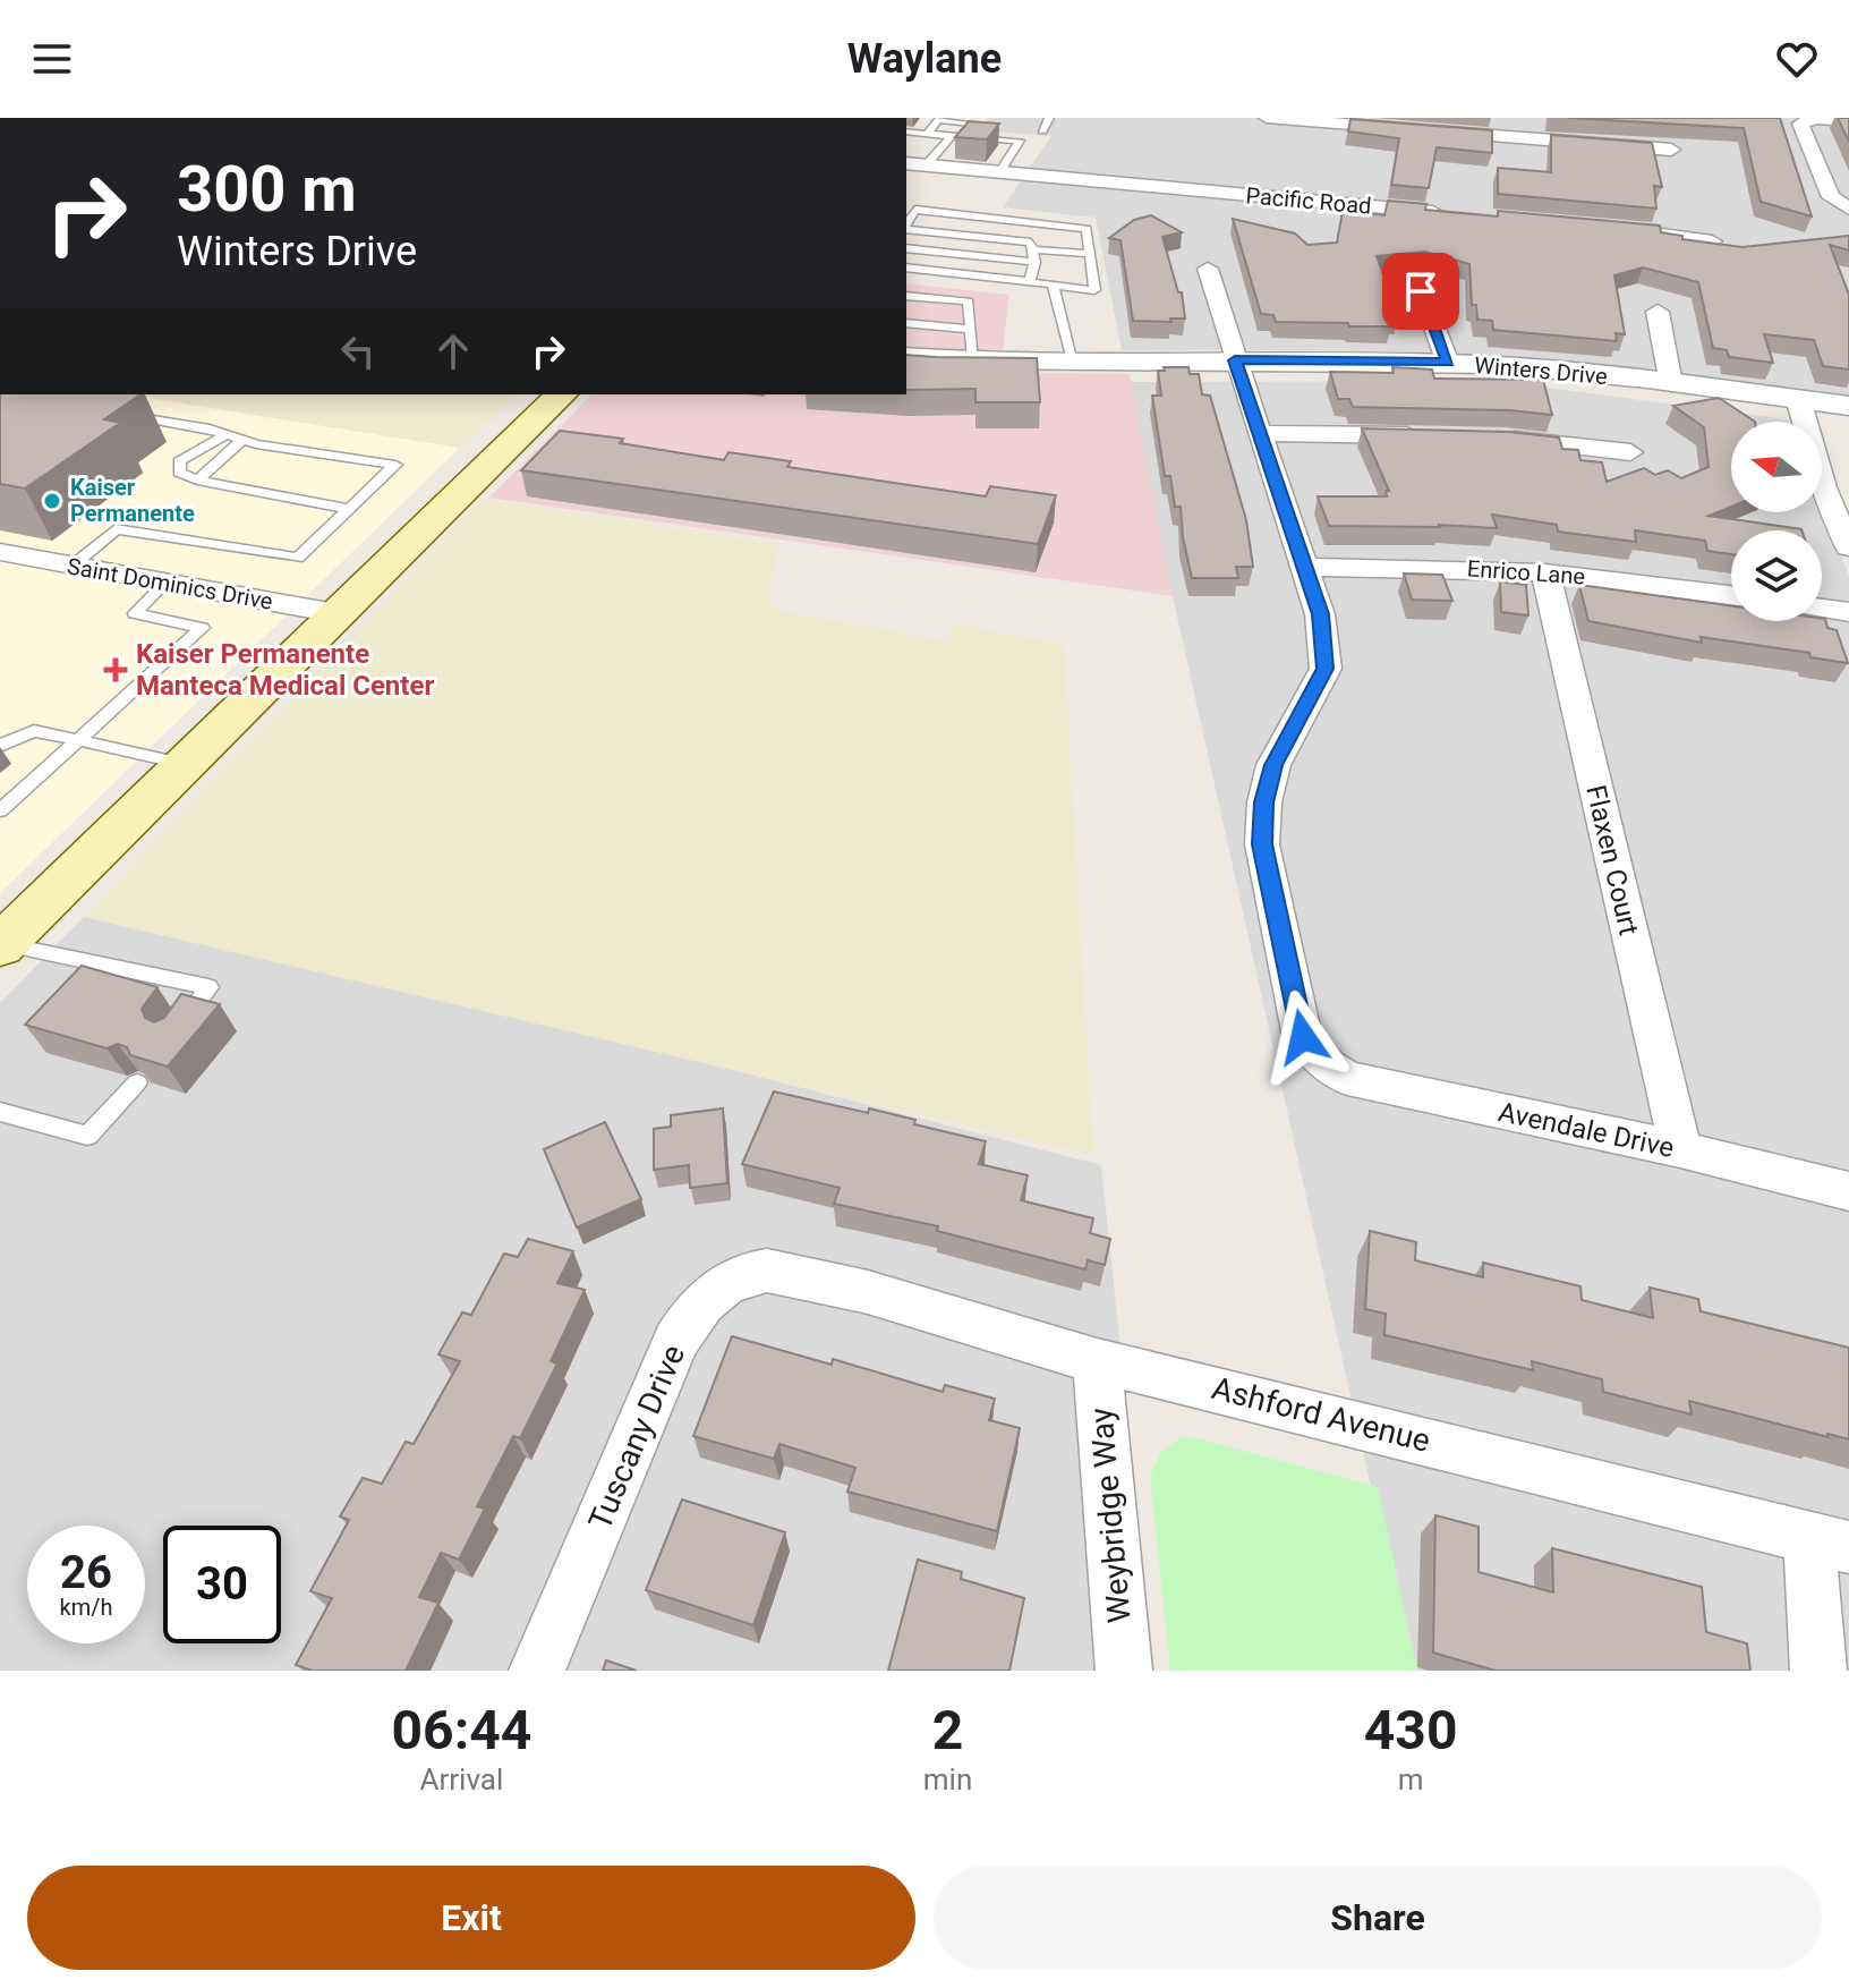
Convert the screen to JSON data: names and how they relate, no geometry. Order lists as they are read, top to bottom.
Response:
{
  "streets": {
    "street": [
      "Pacific Road",
      "Winters Drive",
      "Enrico Lane",
      "Saint Dominics Drive",
      "Flaxen Court",
      "Avendale Drive",
      "Ashford Avenue",
      "Tuscany Drive",
      "Weybridge Way"
    ]
  },
  "crossings": [
    ["Enrico Lane", "Flaxen Court"],
    ["Enrico Lane", "Avendale Drive"],
    ["Flaxen Court", "Avendale Drive"],
    ["Ashford Avenue", "Tuscany Drive"],
    ["Ashford Avenue", "Weybridge Way"]
  ],
  "places": {
    "other": ["Kaiser Permanente"],
    "health": ["Kaiser Permanente Manteca Medical Center"]
  },
  "north": "left",
  "page": {
    "header": "Waylane",
    "turn": ["300 m", "Winters Drive"],
    "speed": "26 km/h",
    "limit": "30",
    "eta": [
      "06:44",
      "Arrival",
      "2",
      "min",
      "430",
      "m"
    ],
    "buttons": ["Exit", "Share"]
  }
}
